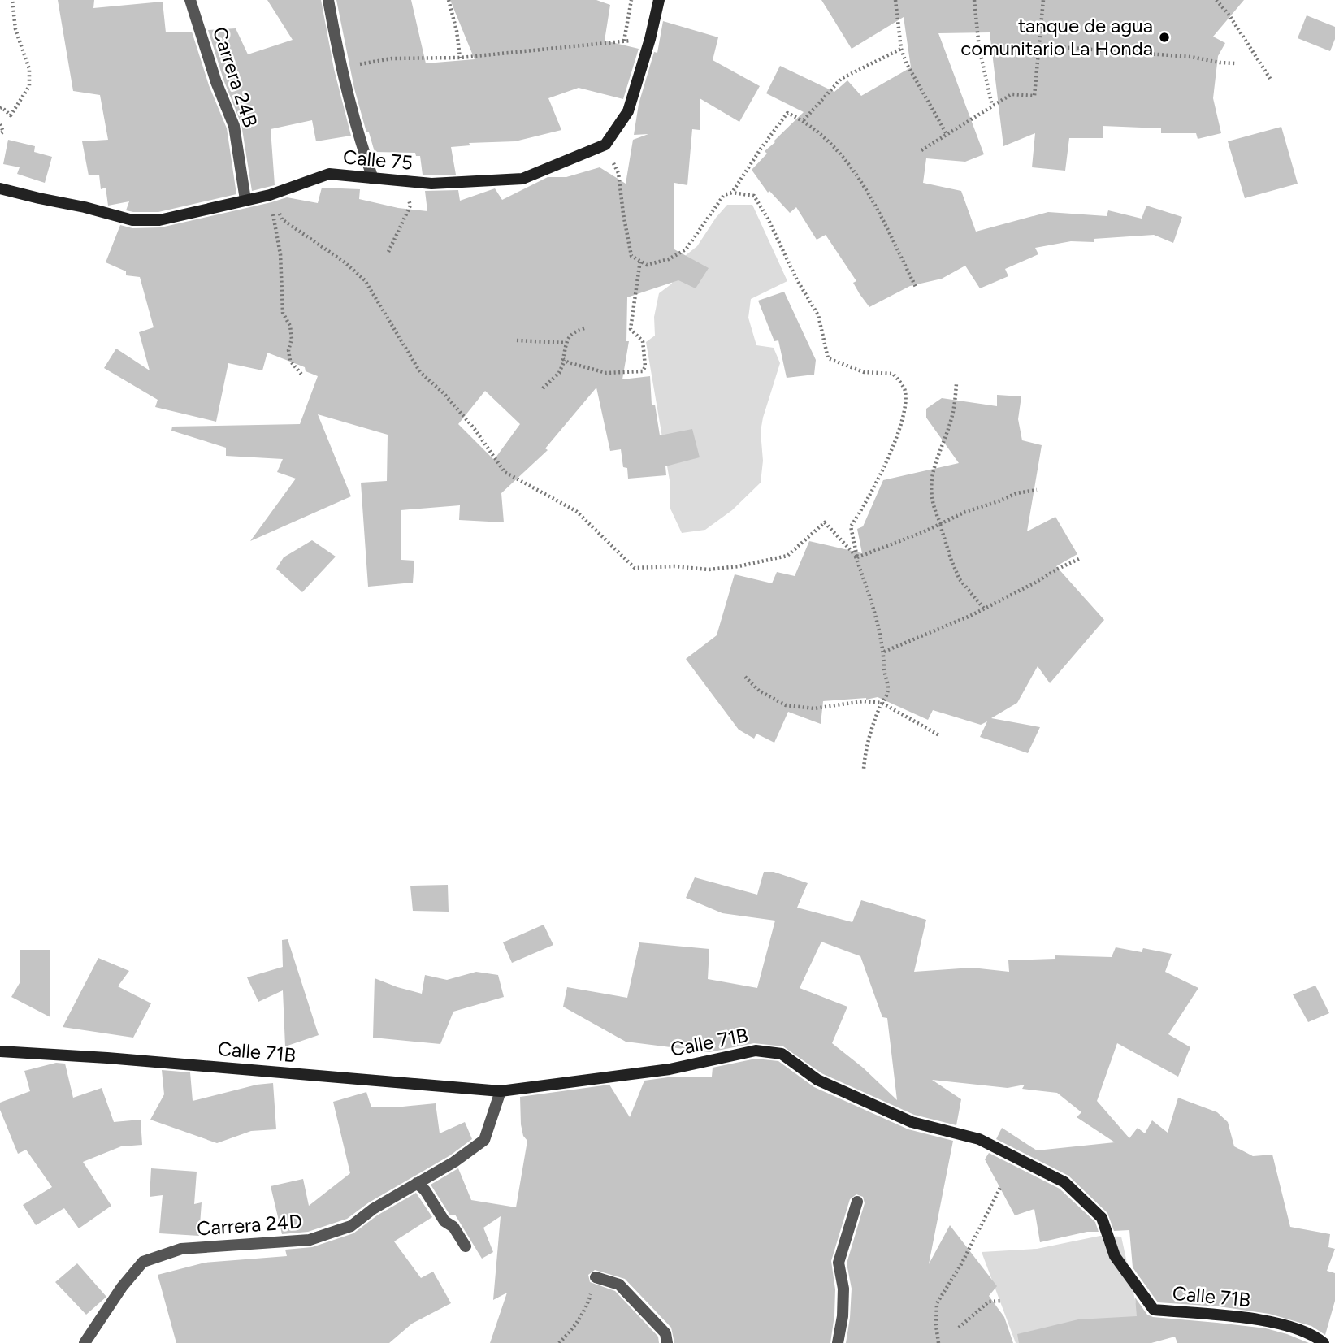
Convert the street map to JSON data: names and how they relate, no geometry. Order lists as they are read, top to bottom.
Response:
{
  "streets": {
    "street": [
      "Carrera 24B",
      "Calle 75",
      "Calle 71B",
      "Carrera 24D"
    ]
  },
  "crossings": [
    ["Carrera 24B", "Calle 75"],
    ["Calle 71B", "Carrera 24D"]
  ],
  "places": ["tanque de agua comunitario La Honda"]
}
